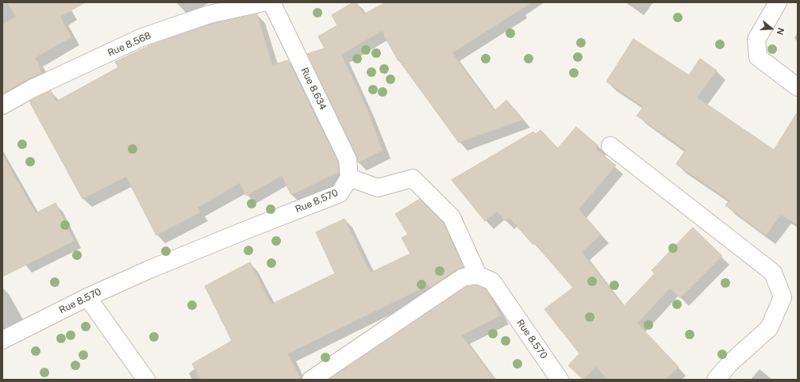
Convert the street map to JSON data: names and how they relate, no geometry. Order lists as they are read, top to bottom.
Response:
{
  "streets": {
    "street": ["Rue 8.568", "Rue 8.634", "Rue 8.570"]
  },
  "crossings": [
    ["Rue 8.634", "Rue 8.570"]
  ],
  "north": "right"
}
